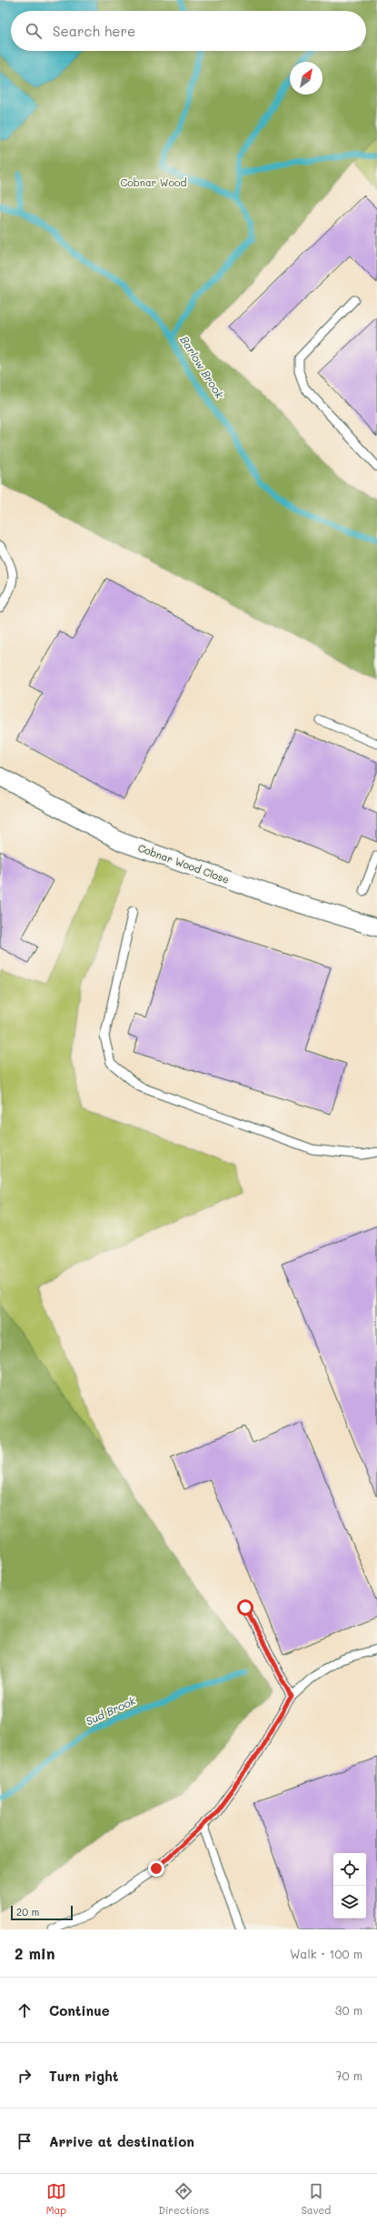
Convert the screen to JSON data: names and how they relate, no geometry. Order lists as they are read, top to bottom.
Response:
{
  "streets": {
    "street": ["Cobnar Wood Close"]
  },
  "water": ["Barlow Brook", "Sud Brook"],
  "parks": ["Cobnar Wood"],
  "scale_bar": "20 m",
  "north": "top right",
  "page": {
    "search": "Search here",
    "scale": "20 m",
    "heading": ["2 min", "Walk · 100 m"],
    "list": [
      ["Continue", "30 m"],
      ["Turn right", "70 m"],
      "Arrive at destination"
    ],
    "nav": ["Map", "Directions", "Saved"]
  }
}
